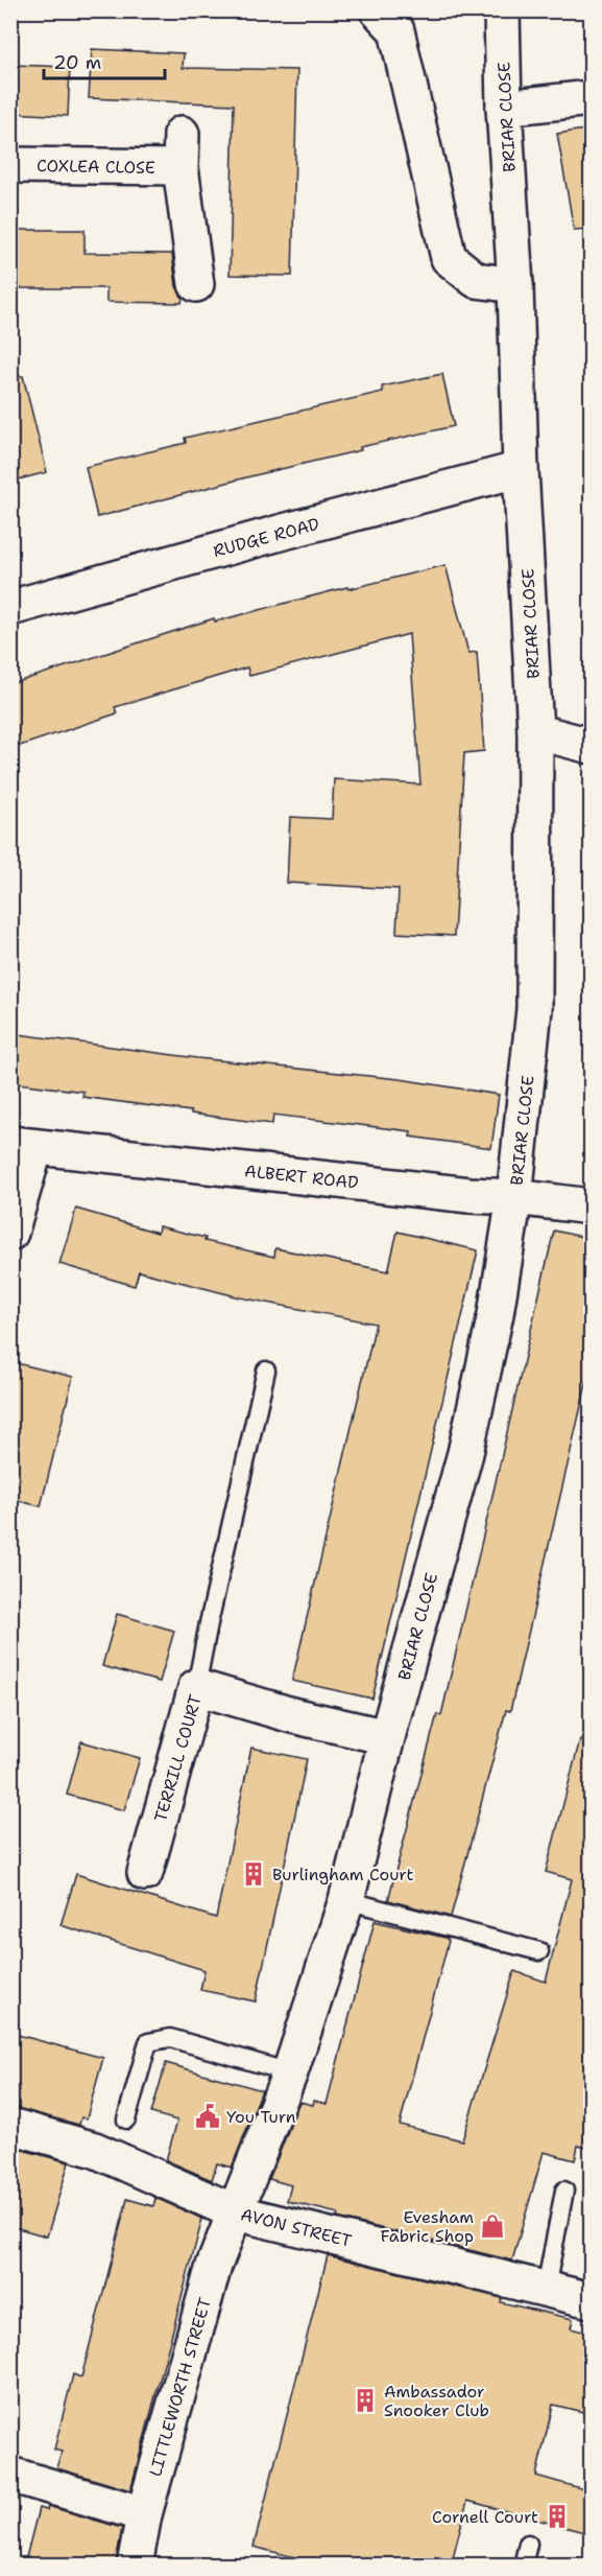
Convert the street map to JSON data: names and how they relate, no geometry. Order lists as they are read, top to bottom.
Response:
{
  "streets": {
    "street": [
      "BRIAR CLOSE",
      "COXLEA CLOSE",
      "RUDGE ROAD",
      "ALBERT ROAD",
      "TERRILL COURT",
      "AVON STREET",
      "LITTLEWORTH STREET"
    ]
  },
  "crossings": [
    ["BRIAR CLOSE", "RUDGE ROAD"],
    ["BRIAR CLOSE", "ALBERT ROAD"],
    ["BRIAR CLOSE", "TERRILL COURT"],
    ["BRIAR CLOSE", "AVON STREET"],
    ["BRIAR CLOSE", "LITTLEWORTH STREET"],
    ["AVON STREET", "LITTLEWORTH STREET"]
  ],
  "places": {
    "building": ["Burlingham Court", "Ambassador Snooker Club", "Cornell Court"],
    "public building": ["You Turn"],
    "shop": ["Evesham Fabric Shop"]
  },
  "scale_bar": "20 m"
}
